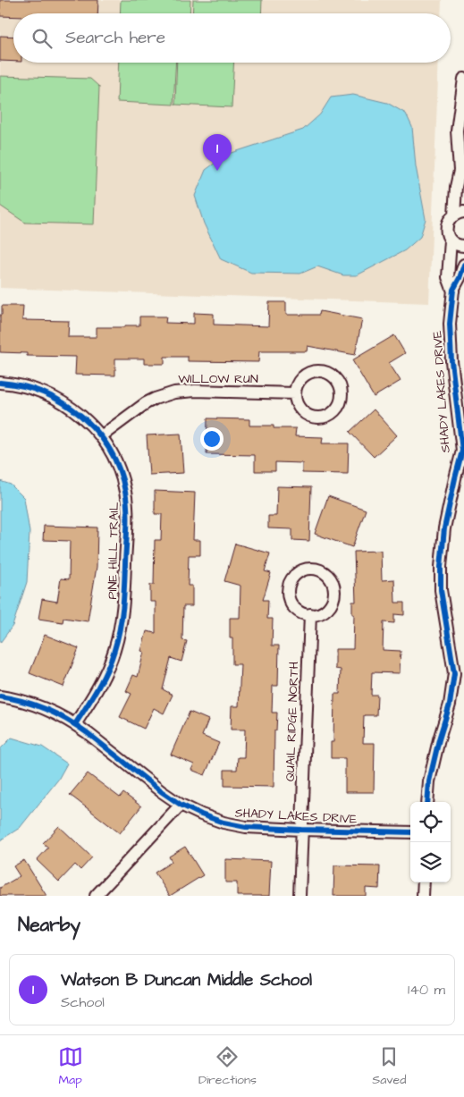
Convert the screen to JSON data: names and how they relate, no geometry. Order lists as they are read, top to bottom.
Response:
{
  "streets": {
    "street": [
      "WILLOW RUN",
      "SHADY LAKES DRIVE",
      "PINE HILL TRAIL",
      "QUAIL RIDGE NORTH"
    ]
  },
  "crossings": [
    ["WILLOW RUN", "PINE HILL TRAIL"],
    ["SHADY LAKES DRIVE", "PINE HILL TRAIL"],
    ["SHADY LAKES DRIVE", "QUAIL RIDGE NORTH"]
  ],
  "page": {
    "search": "Search here",
    "pins": "1",
    "heading": "Nearby",
    "list": [
      {
        "mark": "1",
        "name": "Watson B Duncan Middle School",
        "note": "School",
        "value": "140 m"
      }
    ],
    "nav": ["Map", "Directions", "Saved"]
  }
}
